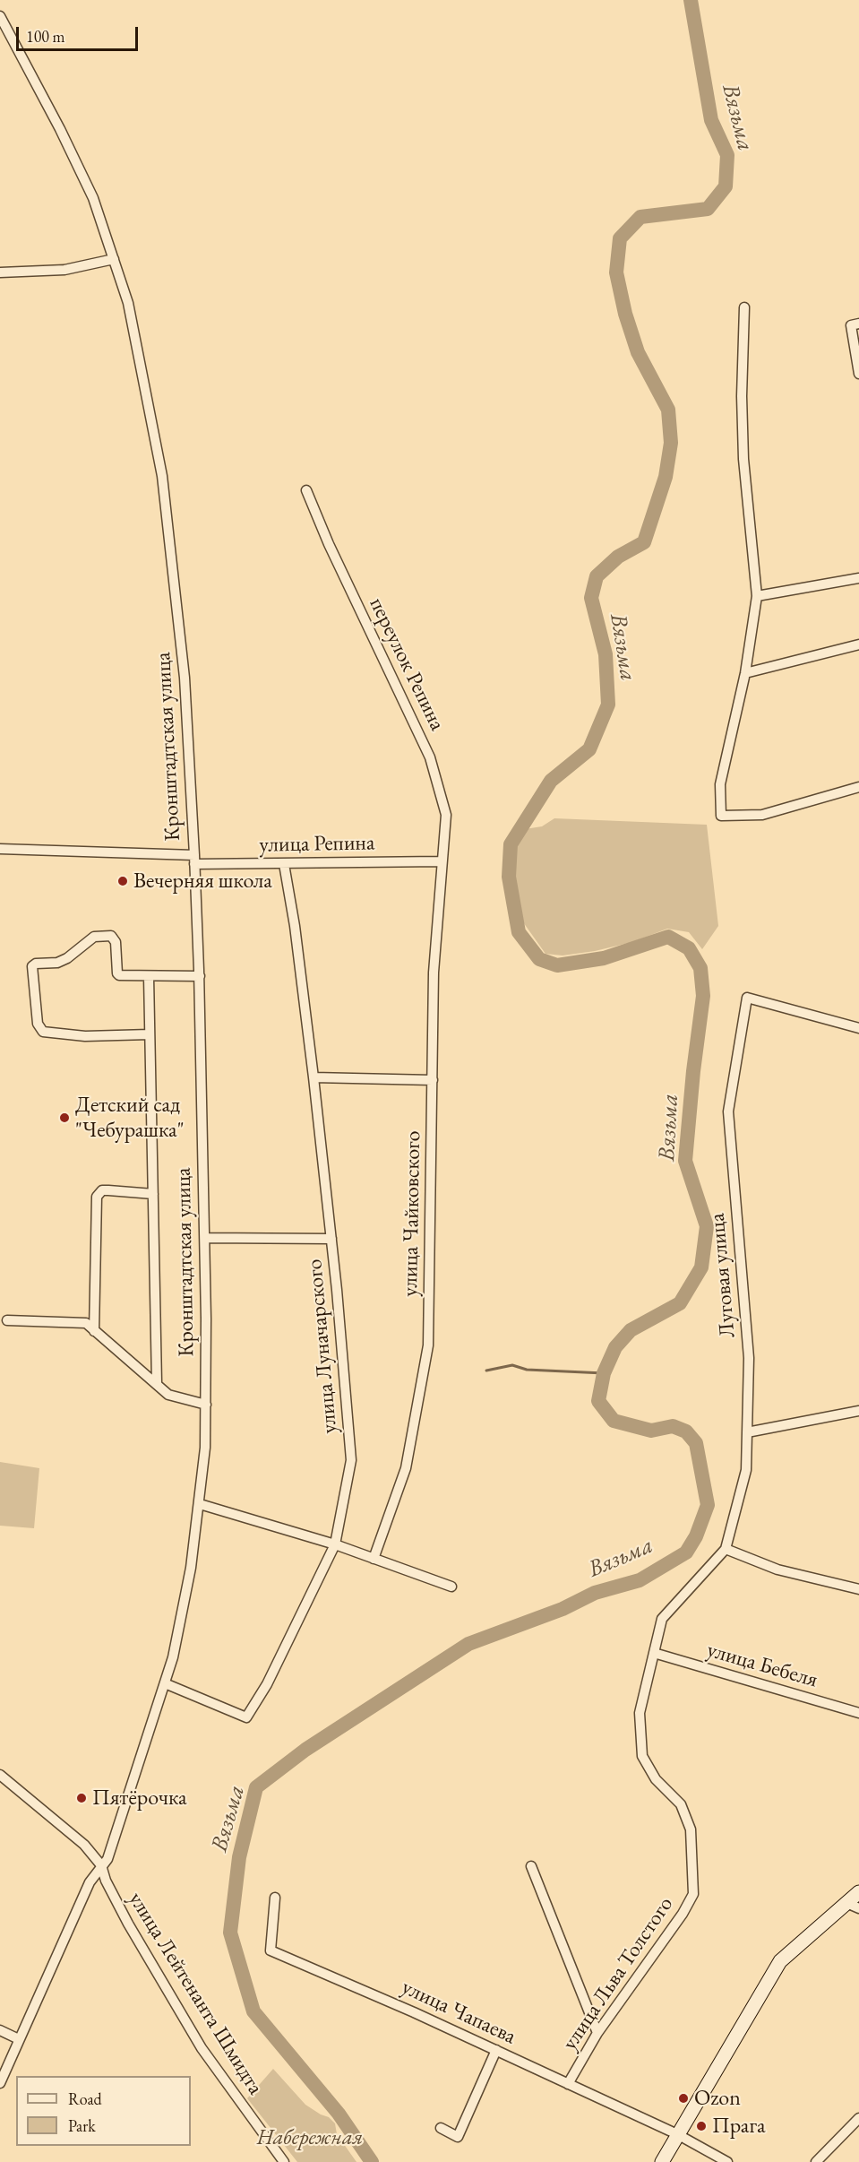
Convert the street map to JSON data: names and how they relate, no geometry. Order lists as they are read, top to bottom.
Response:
{
  "streets": {
    "street": [
      "переулок Репина",
      "Кронштадтская улица",
      "улица Репина",
      "улица Чайковского",
      "Луговая улица",
      "улица Луначарского",
      "улица Бебеля",
      "улица Льва Толстого",
      "улица Лейтенанта Шмидта",
      "улица Чапаева"
    ]
  },
  "crossings": [
    ["переулок Репина", "улица Репина"],
    ["переулок Репина", "улица Чайковского"],
    ["Кронштадтская улица", "улица Репина"],
    ["Кронштадтская улица", "улица Луначарского"],
    ["Кронштадтская улица", "улица Лейтенанта Шмидта"],
    ["улица Репина", "улица Чайковского"],
    ["улица Репина", "улица Луначарского"],
    ["Луговая улица", "улица Льва Толстого"],
    ["улица Бебеля", "улица Льва Толстого"],
    ["улица Льва Толстого", "улица Чапаева"]
  ],
  "water": ["Вязьма"],
  "parks": ["Набережная"],
  "places": [
    "Вечерняя школа",
    "Детский сад \"Чебурашка\"",
    "Пятёрочка",
    "Ozon",
    "Прага"
  ],
  "legend": ["Road", "Park"],
  "scale_bar": "100 m"
}
